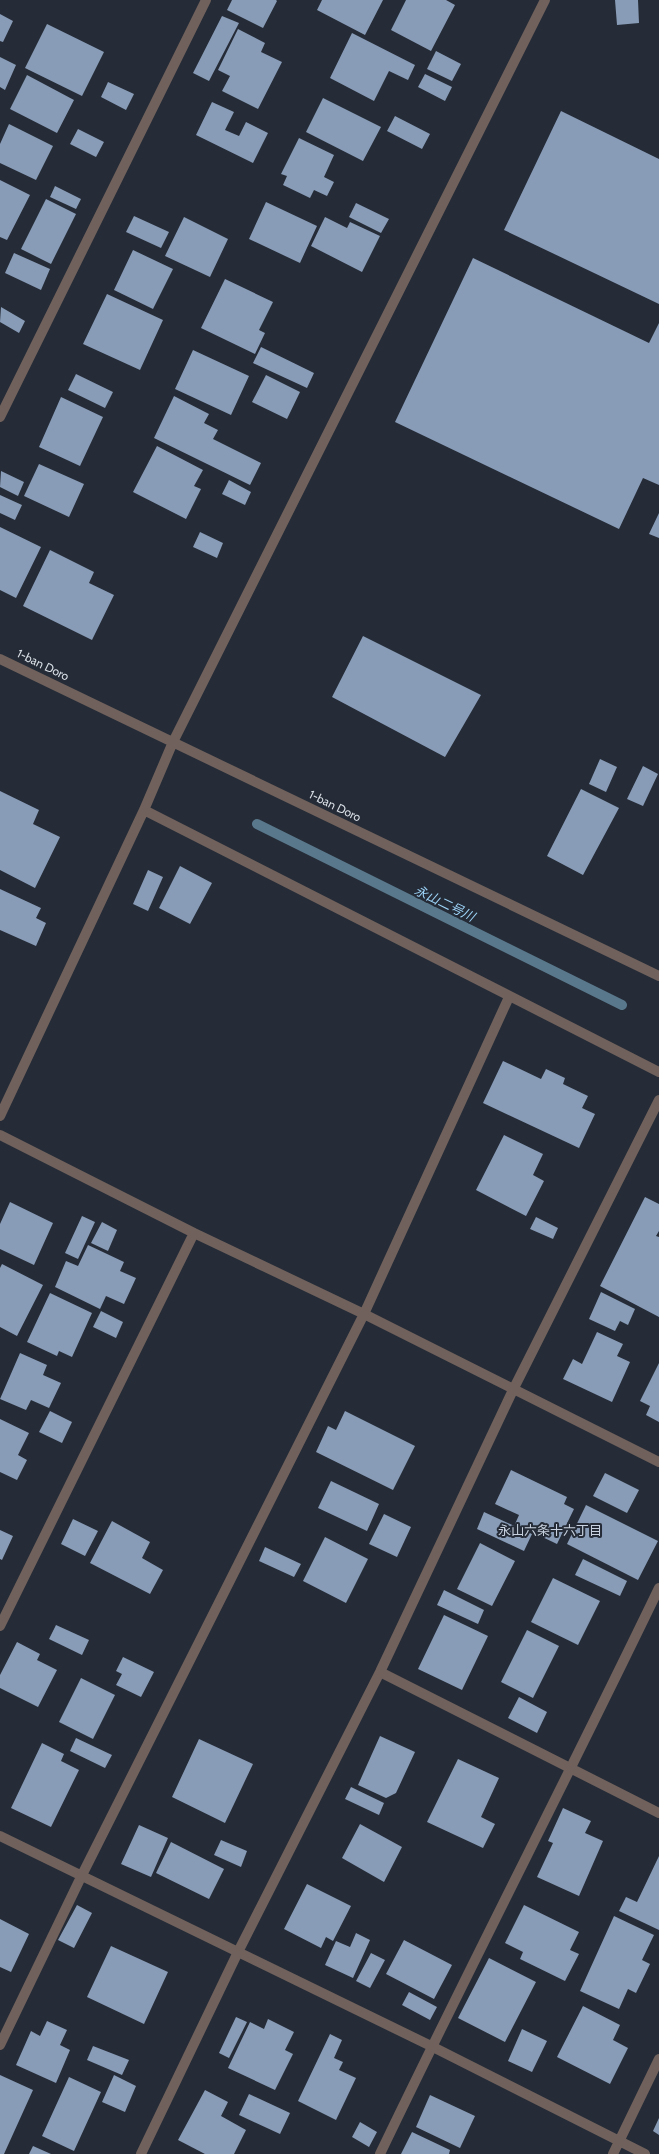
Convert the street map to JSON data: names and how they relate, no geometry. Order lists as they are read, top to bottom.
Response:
{
  "streets": {
    "street": ["1-ban Doro"]
  },
  "districts": ["永山六条十六丁目"],
  "water": ["永山二号川"]
}
